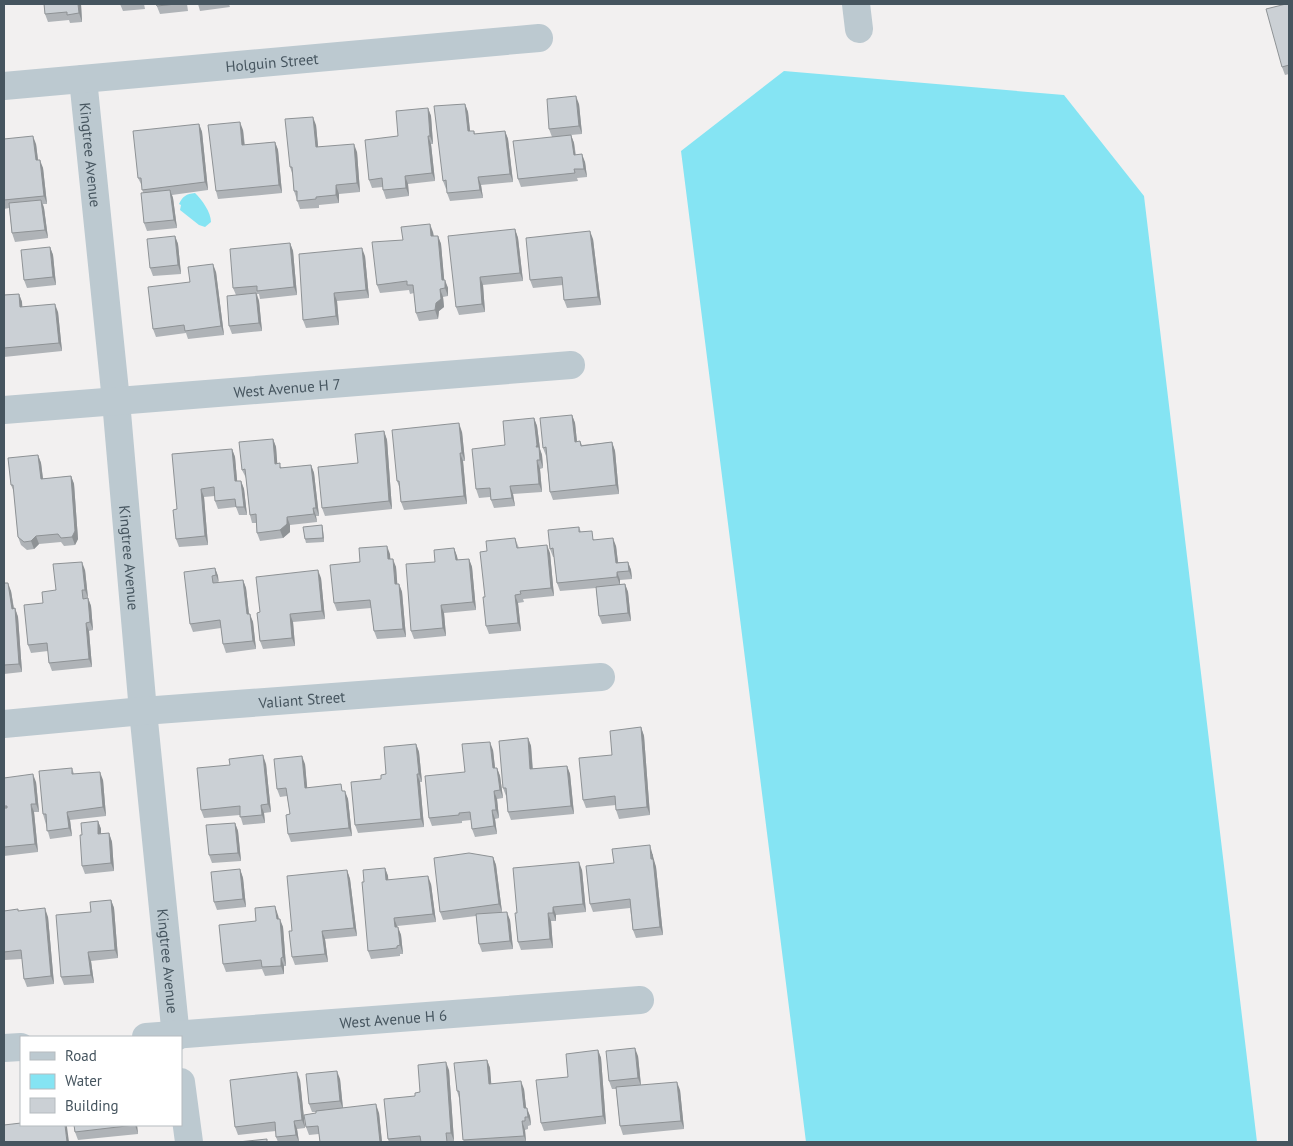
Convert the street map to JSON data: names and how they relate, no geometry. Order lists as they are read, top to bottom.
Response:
{
  "streets": {
    "street": [
      "Holguin Street",
      "Kingtree Avenue",
      "West Avenue H 7",
      "Valiant Street",
      "West Avenue H 6"
    ]
  },
  "crossings": [
    ["Holguin Street", "Kingtree Avenue"],
    ["Kingtree Avenue", "West Avenue H 7"],
    ["Kingtree Avenue", "Valiant Street"],
    ["Kingtree Avenue", "West Avenue H 6"]
  ],
  "legend": ["Road", "Water", "Building"]
}
